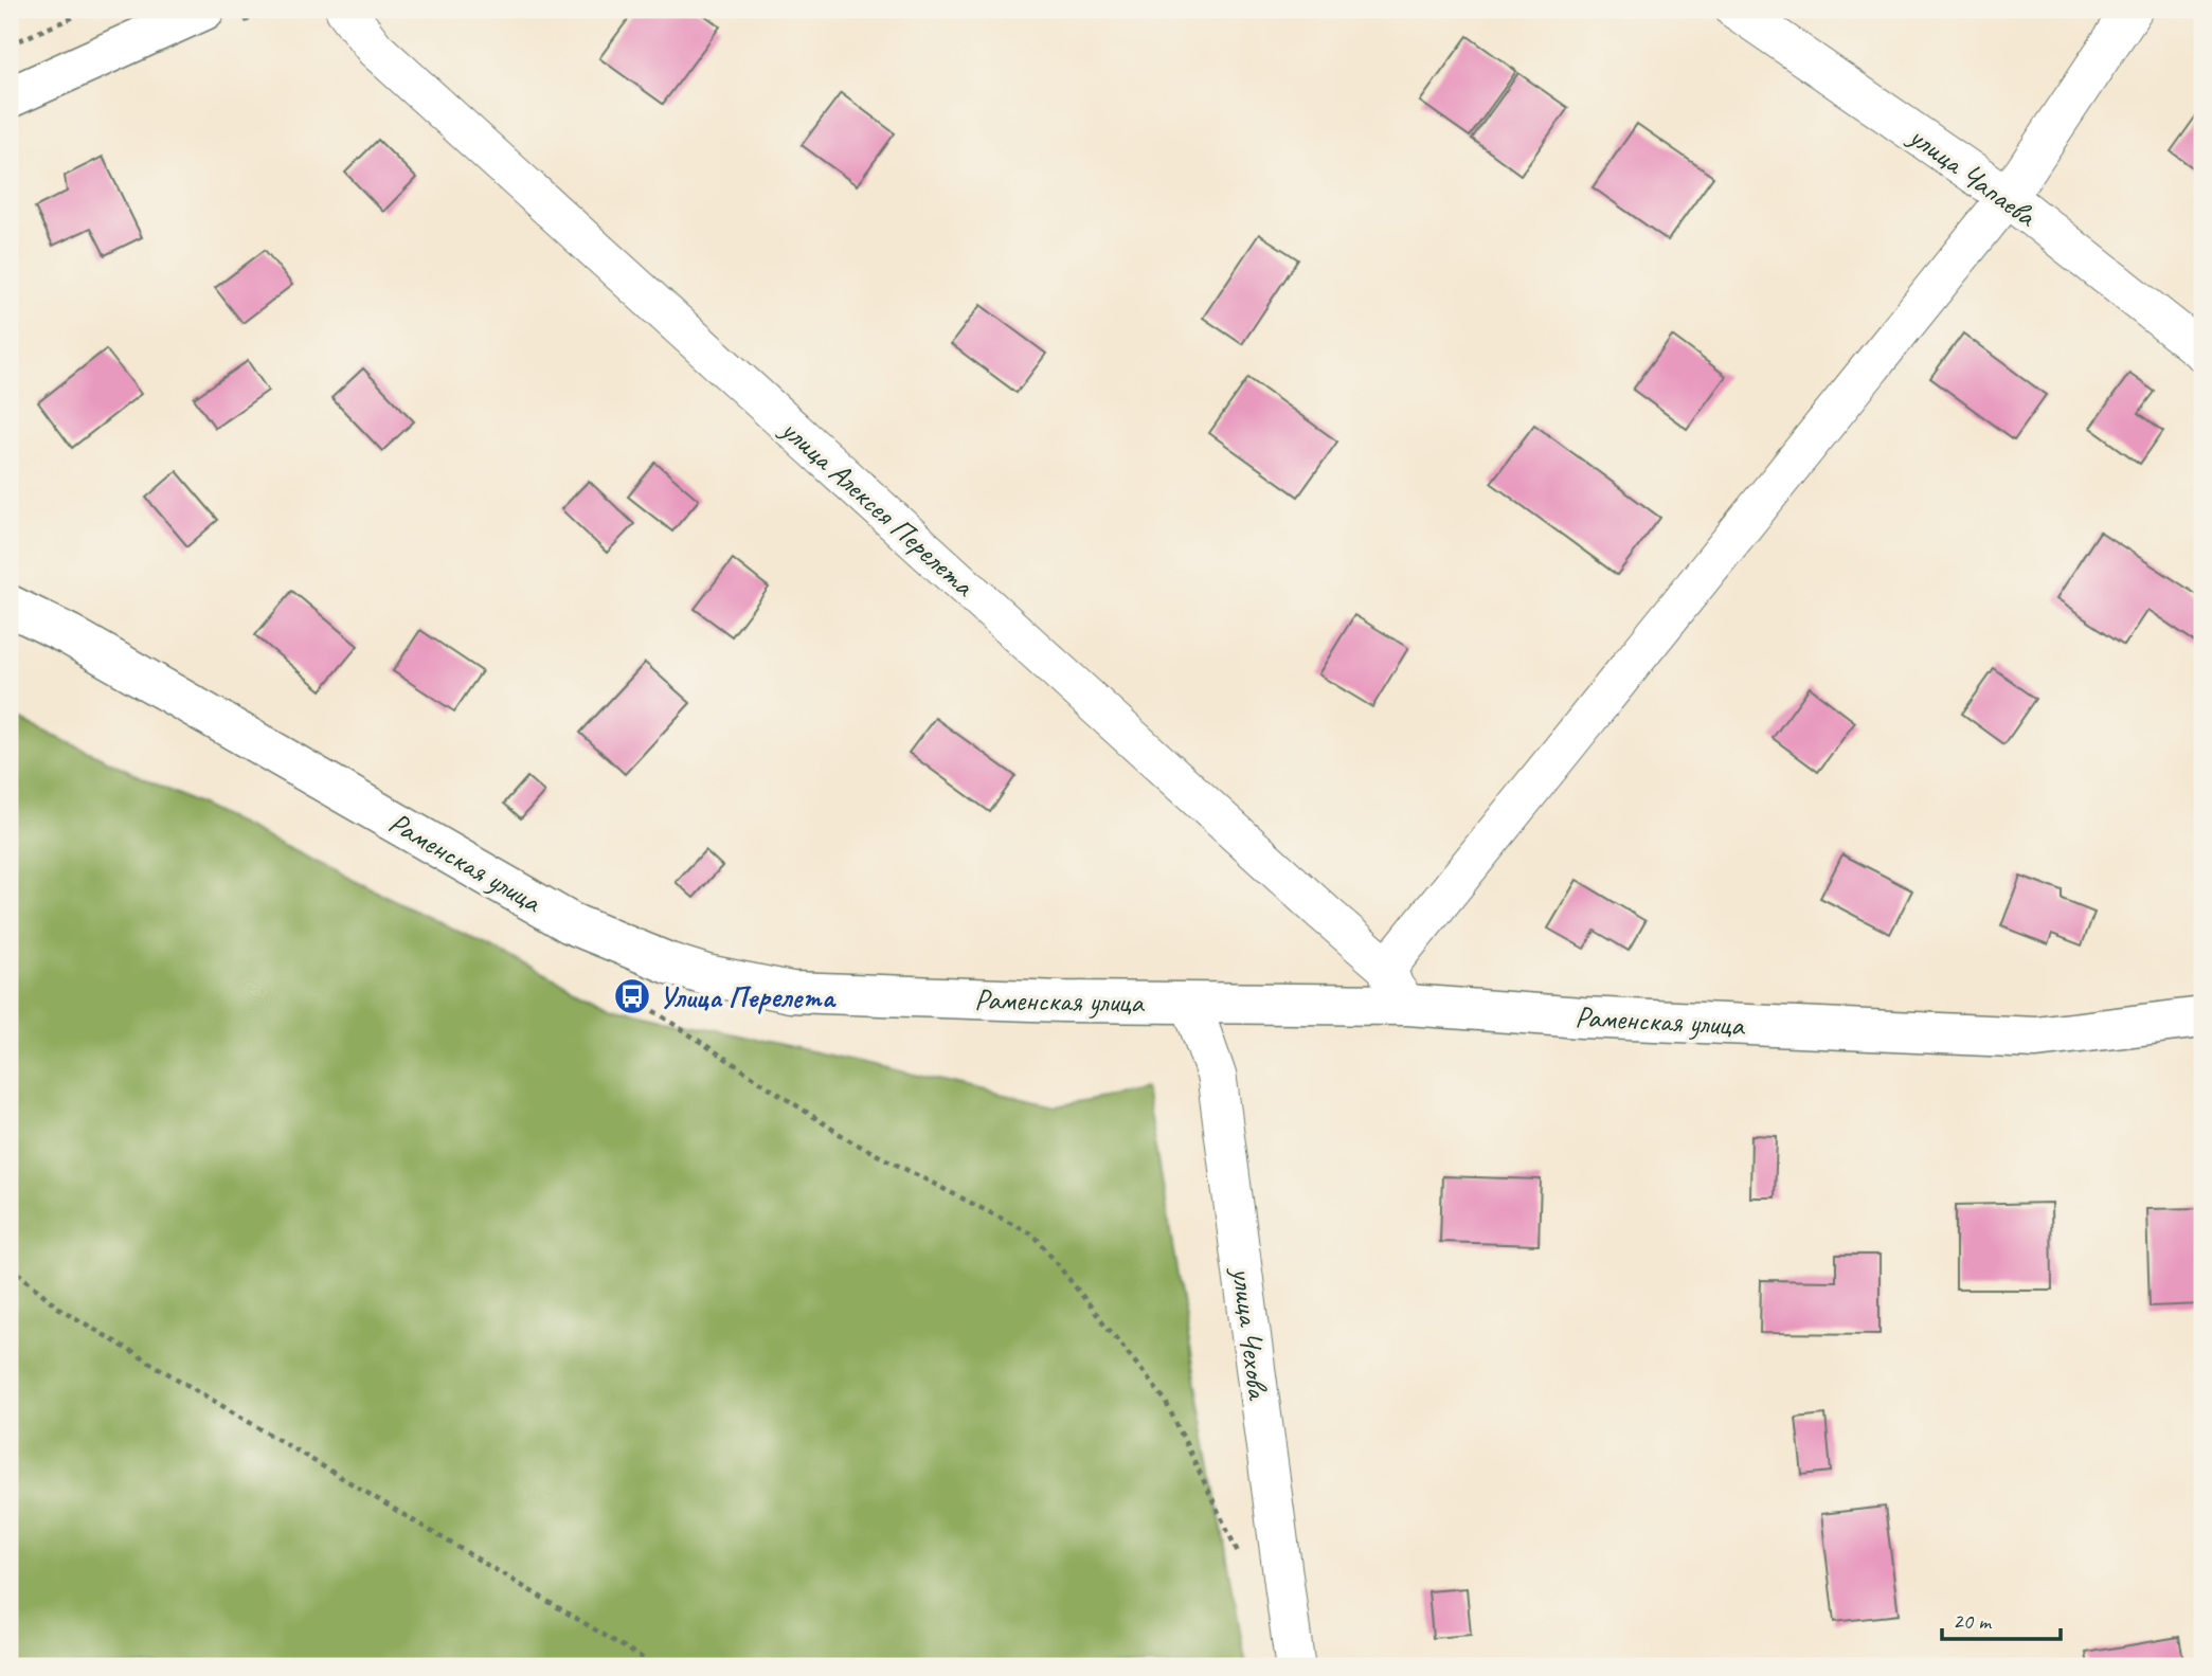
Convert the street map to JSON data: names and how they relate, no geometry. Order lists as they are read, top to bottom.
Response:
{
  "streets": {
    "main road": ["Раменская улица"],
    "street": ["улица Чапаева", "улица Алексея Перелета", "улица Чехова"]
  },
  "crossings": [
    ["улица Алексея Перелета", "Раменская улица"],
    ["Раменская улица", "улица Чехова"]
  ],
  "places": {
    "bus stop": ["Улица Перелета"]
  },
  "scale_bar": "20 m"
}
